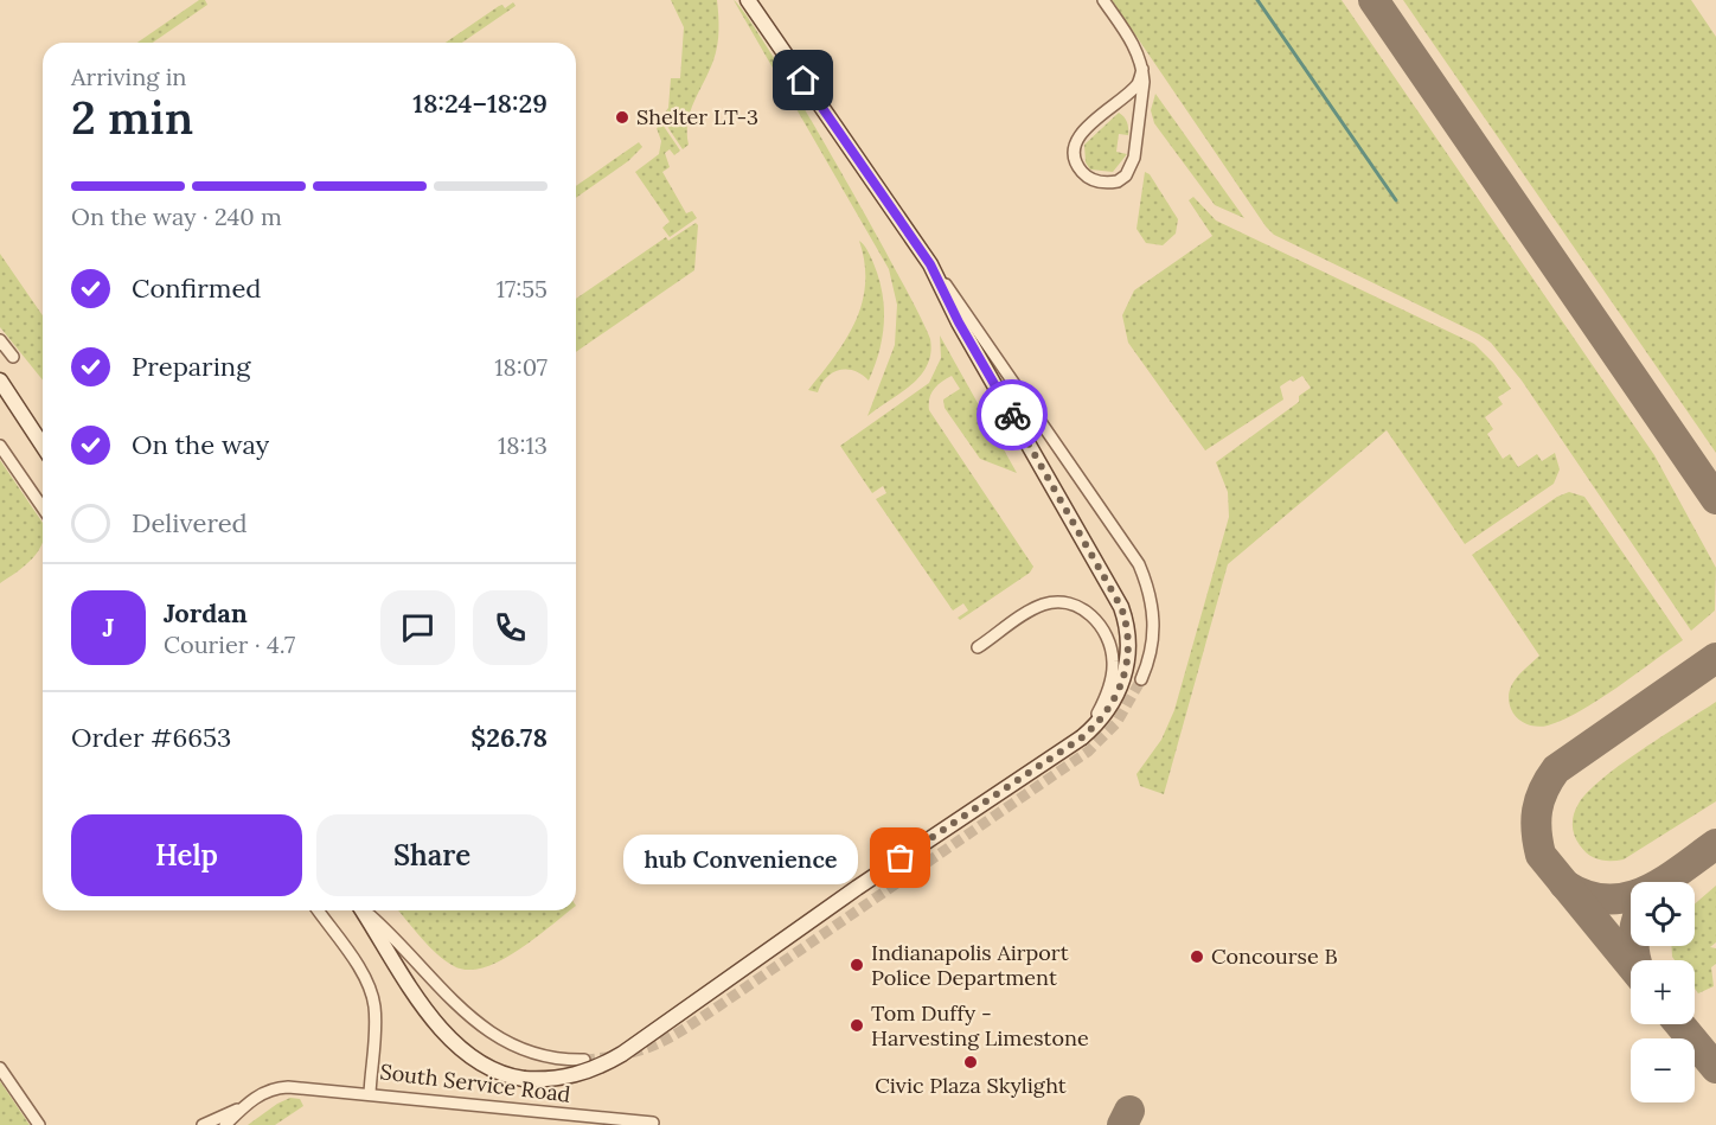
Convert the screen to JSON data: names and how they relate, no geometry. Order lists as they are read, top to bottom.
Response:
{
  "streets": {
    "street": ["South Service Road"]
  },
  "places": [
    "Shelter LT-3",
    "hub Convenience",
    "Concourse B",
    "Indianapolis Airport Police Department",
    "Tom Duffy - Harvesting Limestone",
    "Civic Plaza Skylight"
  ],
  "page": {
    "heading": ["2 min", "Arriving in", "18:24–18:29"],
    "panel": [
      "Jordan",
      "Courier · 4.7",
      "Order #6653",
      "$26.78"
    ],
    "bar": "On the way · 240 m",
    "list": [
      ["Confirmed", "17:55"],
      ["Preparing", "18:07"],
      ["On the way", "18:13"],
      "Delivered"
    ],
    "round": "J",
    "buttons": ["Help", "Share"],
    "bubble": "hub Convenience",
    "map_buttons": ["+", "−"]
  }
}
